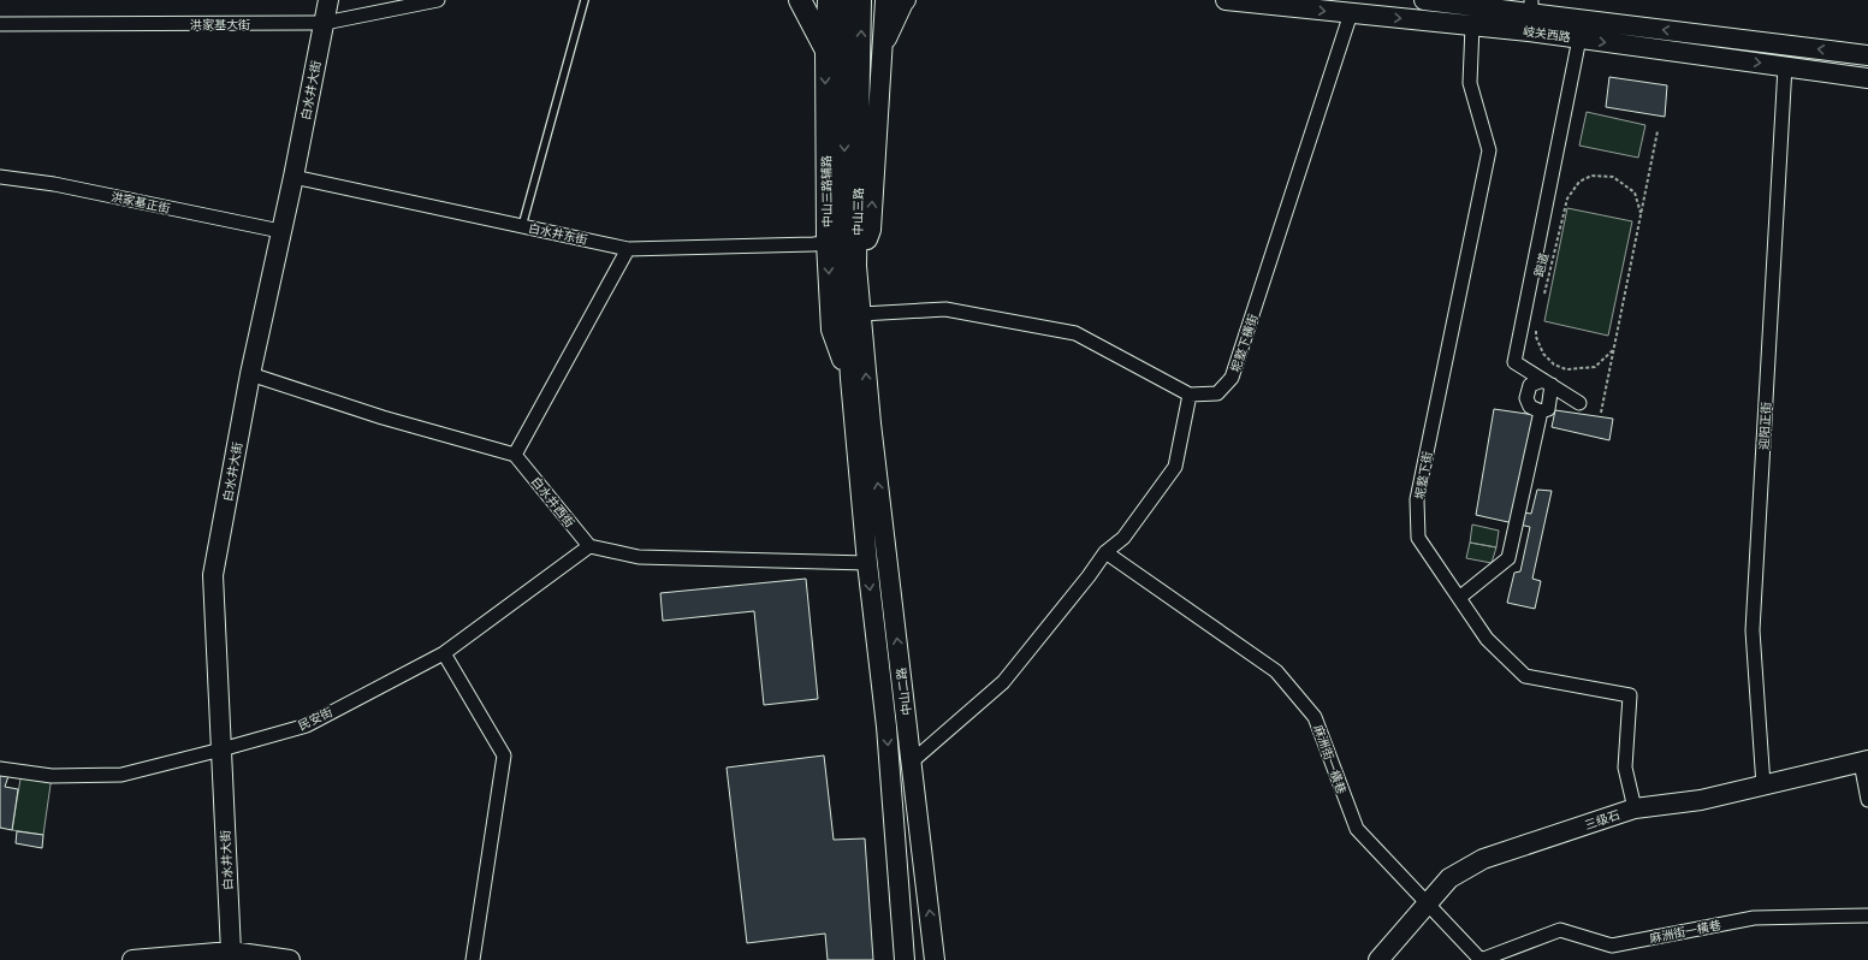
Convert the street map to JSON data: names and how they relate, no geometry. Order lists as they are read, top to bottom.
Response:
{
  "streets": {
    "main road": [
      "岐关西路",
      "白水井大街",
      "中山三路辅路",
      "中山三路",
      "中山二路",
      "三级石"
    ],
    "street": [
      "洪家基大街",
      "洪家基正街",
      "白水井东街",
      "坭墪下橫街",
      "迎阳正街",
      "坭墪下街",
      "白水井西街",
      "民安街",
      "麻洲街一橫巷"
    ],
    "path": ["跑道"]
  },
  "crossings": [
    ["洪家基大街", "白水井大街"],
    ["岐关西路", "坭墪下橫街"],
    ["岐关西路", "迎阳正街"],
    ["岐关西路", "坭墪下街"],
    ["白水井大街", "洪家基正街"],
    ["白水井大街", "白水井东街"],
    ["白水井大街", "民安街"],
    ["中山三路辅路", "中山三路"],
    ["中山三路辅路", "白水井东街"],
    ["中山三路", "中山二路"],
    ["迎阳正街", "三级石"],
    ["坭墪下街", "三级石"],
    ["白水井西街", "民安街"],
    ["麻洲街一橫巷", "三级石"]
  ]
}
